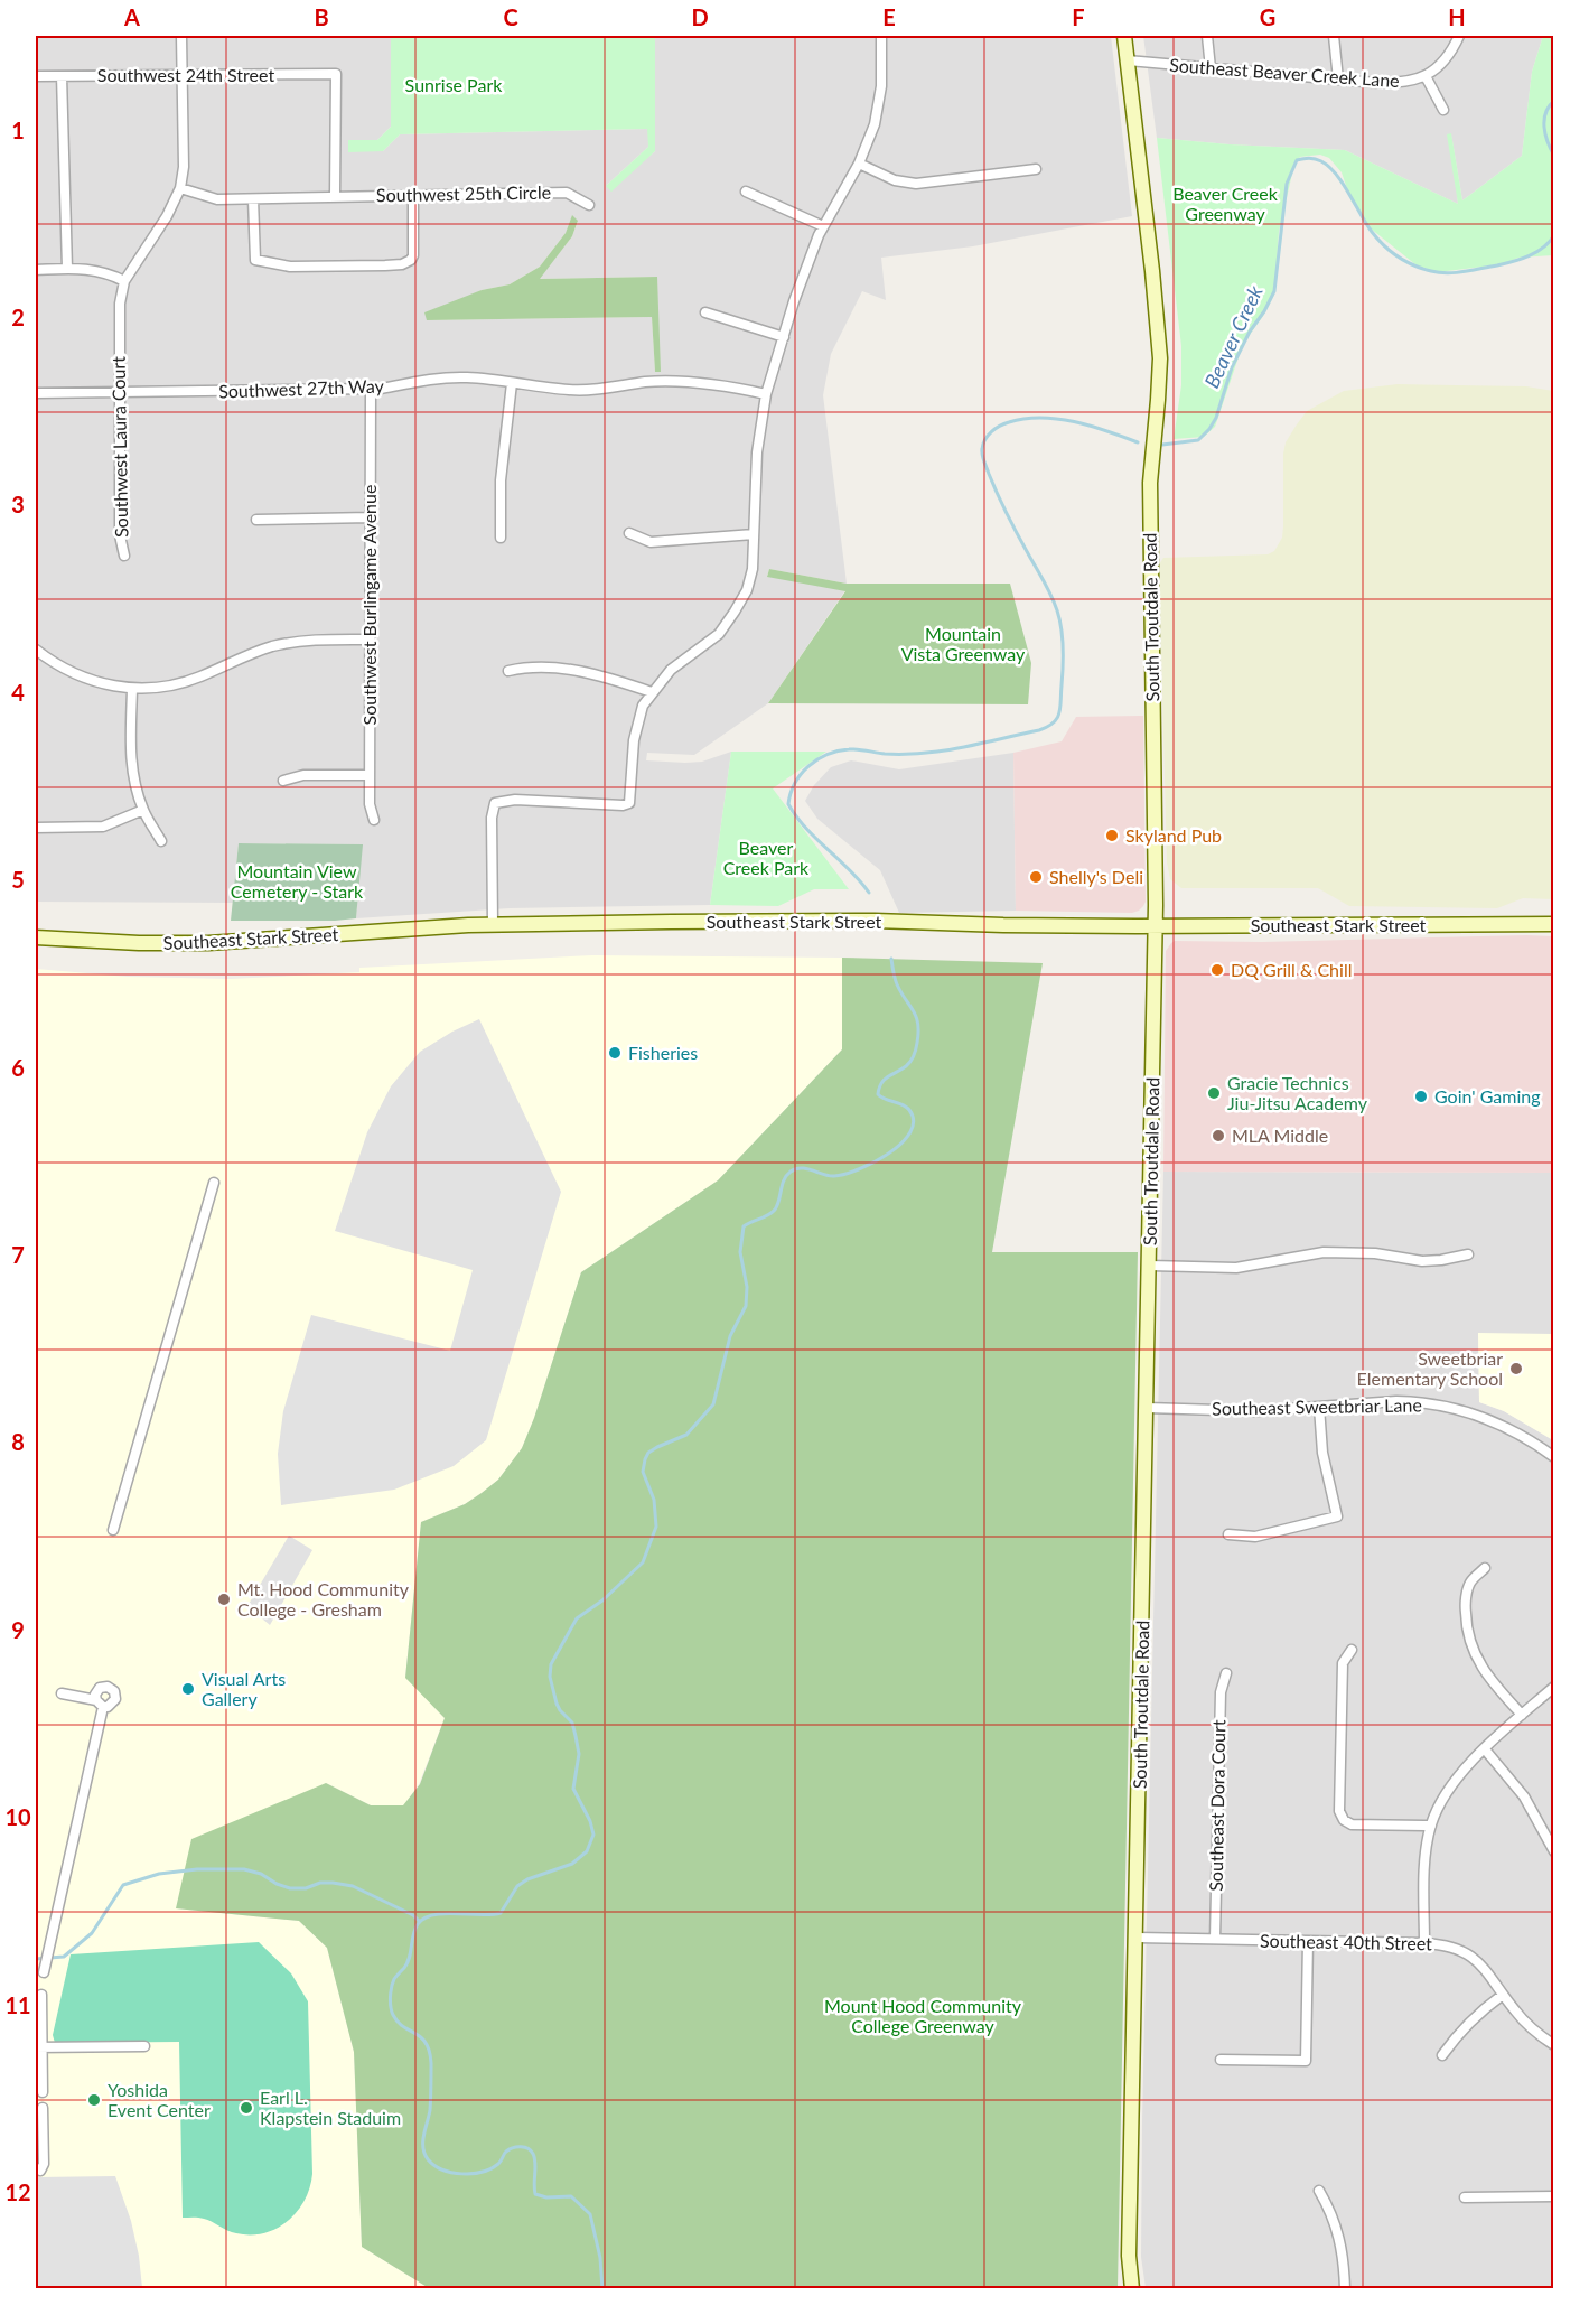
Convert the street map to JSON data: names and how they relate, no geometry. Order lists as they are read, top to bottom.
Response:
{
  "streets": {
    "main road": ["South Troutdale Road", "Southeast Stark Street"],
    "street": [
      "Southeast Beaver Creek Lane",
      "Southwest 24th Street",
      "Southwest 25th Circle",
      "Southwest 27th Way",
      "Southwest Laura Court",
      "Southwest Burlingame Avenue",
      "Southeast Sweetbriar Lane",
      "Southeast Dora Court",
      "Southeast 40th Street"
    ]
  },
  "crossings": [
    ["Southeast Beaver Creek Lane", "South Troutdale Road"],
    ["Southwest 24th Street", "Southwest 25th Circle"],
    ["Southwest 27th Way", "Southwest Laura Court"],
    ["Southwest 27th Way", "Southwest Burlingame Avenue"],
    ["South Troutdale Road", "Southeast Stark Street"],
    ["South Troutdale Road", "Southeast Sweetbriar Lane"],
    ["South Troutdale Road", "Southeast 40th Street"],
    ["Southeast Dora Court", "Southeast 40th Street"]
  ],
  "water": ["Beaver Creek"],
  "parks": [
    "Sunrise Park",
    "Beaver Creek Greenway",
    "Mountain Vista Greenway",
    "Beaver Creek Park",
    "Mountain View Cemetery - Stark",
    "Mount Hood Community College Greenway"
  ],
  "places": [
    "Skyland Pub",
    "Shelly's Deli",
    "DQ Grill & Chill",
    "Fisheries",
    "Gracie Technics Jiu-Jitsu Academy",
    "Goin' Gaming",
    "MLA Middle",
    "Sweetbriar Elementary School",
    "Mt. Hood Community College - Gresham",
    "Visual Arts Gallery",
    "Yoshida Event Center",
    "Earl L. Klapstein Staduim"
  ],
  "grid": {
    "columns": [
      "A",
      "B",
      "C",
      "D",
      "E",
      "F",
      "G",
      "H"
    ],
    "rows": [
      "1",
      "2",
      "3",
      "4",
      "5",
      "6",
      "7",
      "8",
      "9",
      "10",
      "11",
      "12"
    ]
  }
}
